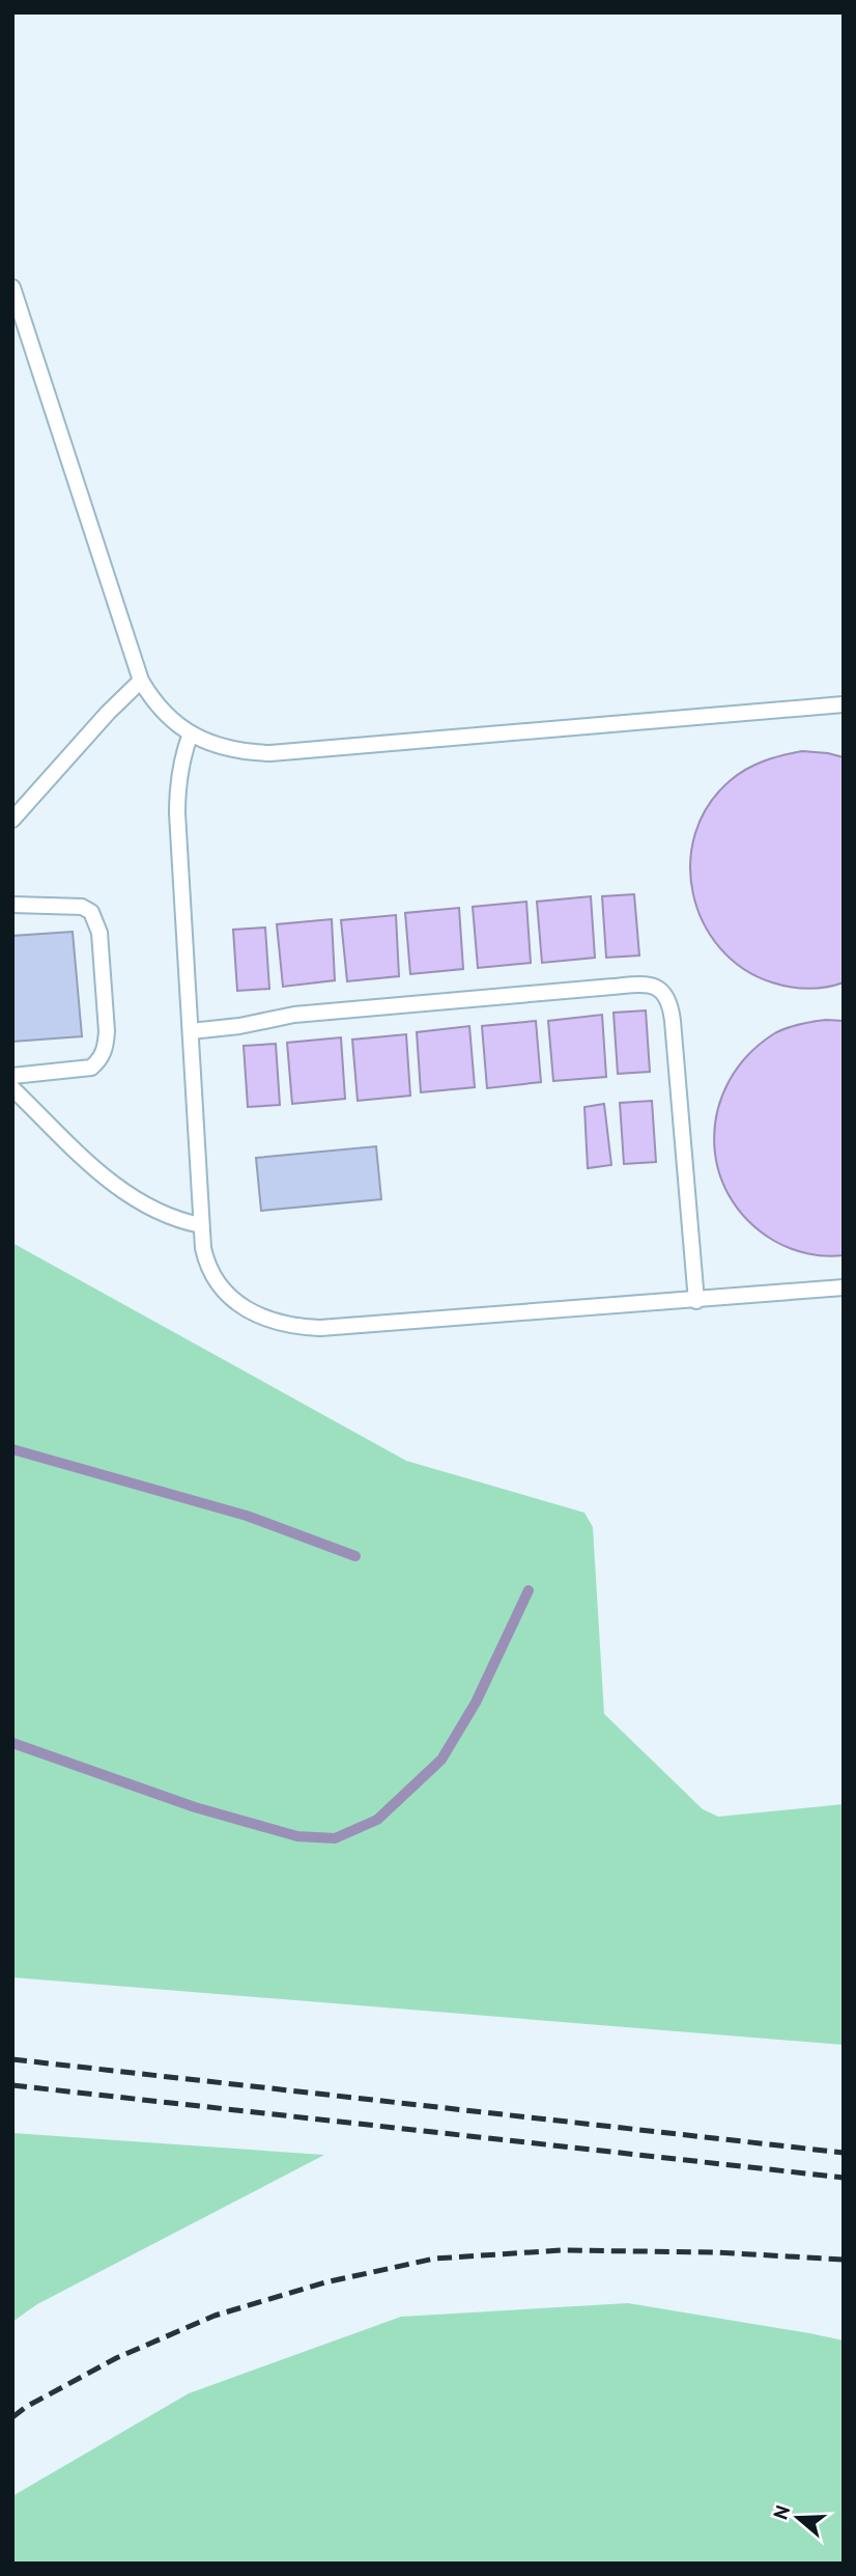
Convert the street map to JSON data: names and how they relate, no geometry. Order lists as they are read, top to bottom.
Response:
{
  "north": "left"
}
